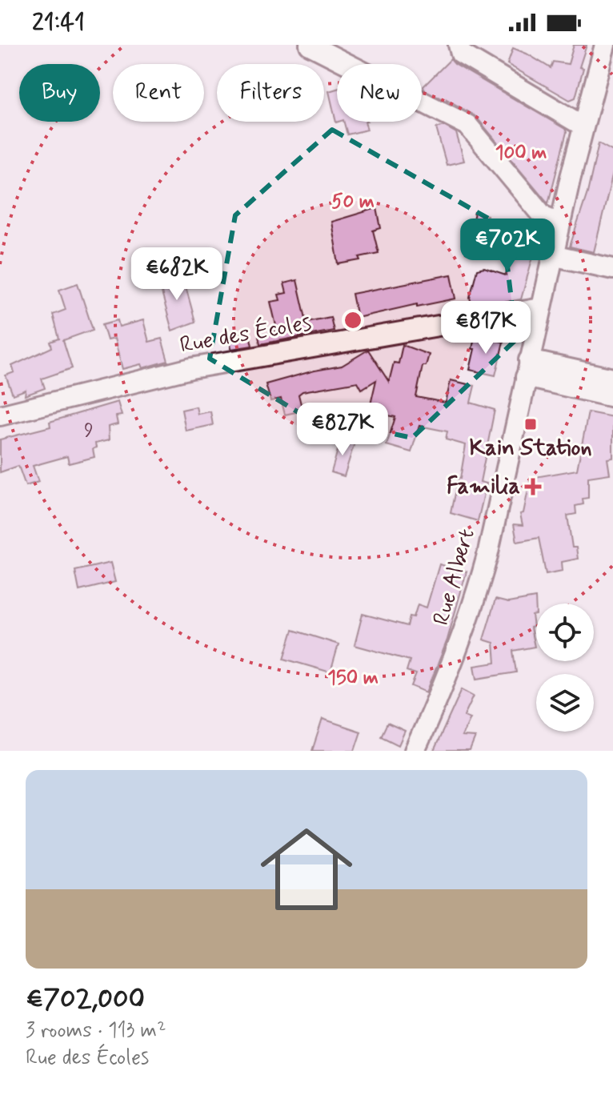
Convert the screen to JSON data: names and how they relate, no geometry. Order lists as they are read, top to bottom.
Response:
{
  "streets": {
    "street": ["Rue des Écoles", "Rue Albert"]
  },
  "crossings": [
    ["Rue des Écoles", "Rue Albert"]
  ],
  "places": {
    "transit": ["Kain Station"],
    "health": ["Familia"]
  },
  "house_numbers": ["9"],
  "page": {
    "status": "21:41",
    "chip": [
      "Buy",
      "Rent",
      "Filters",
      "New"
    ],
    "price": [
      "€702K",
      "€682K",
      "€817K",
      "€827K"
    ],
    "list": [
      {
        "name": "€702,000",
        "note": "3 rooms · 113 m² · Rue des Écoles"
      }
    ]
  },
  "rings": ["100 m", "50 m", "150 m"]
}
